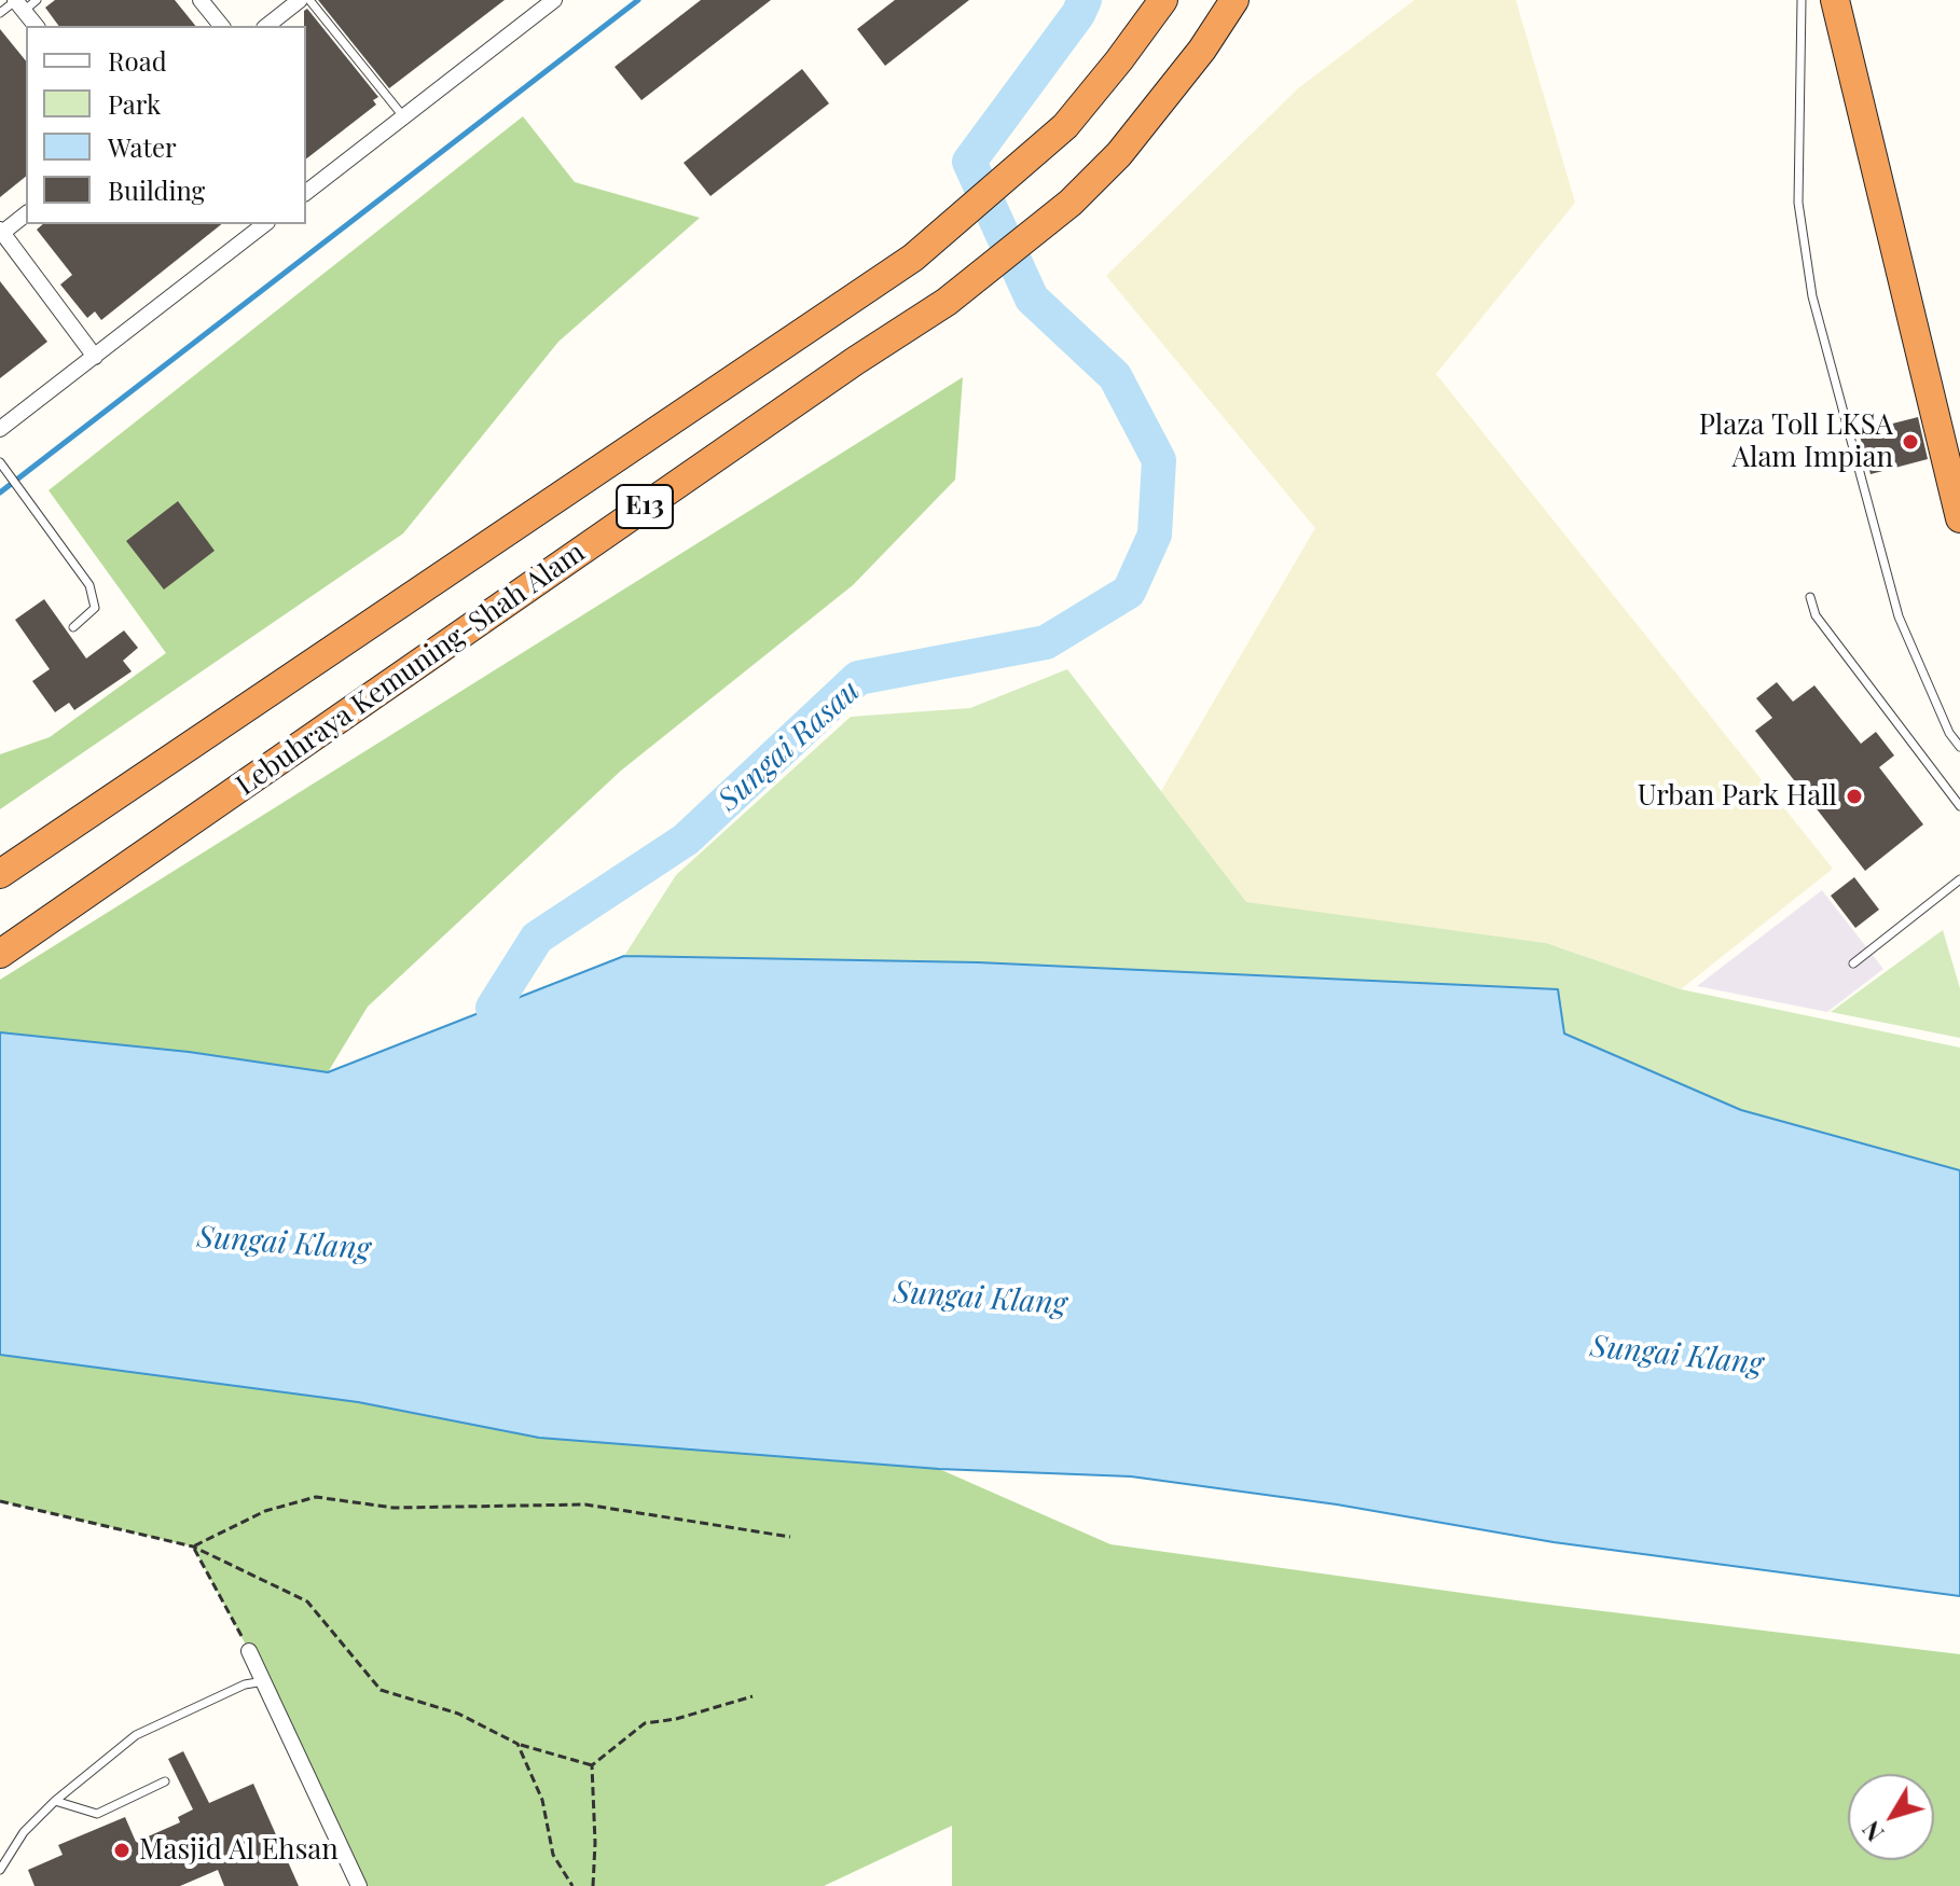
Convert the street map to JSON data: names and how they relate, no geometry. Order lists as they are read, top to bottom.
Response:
{
  "streets": {
    "highway": ["E13", "Lebuhraya Kemuning-Shah Alam"]
  },
  "water": ["Sungai Rasau", "Sungai Klang"],
  "places": ["Plaza Toll LKSA Alam Impian", "Urban Park Hall", "Masjid Al Ehsan"],
  "legend": [
    "Road",
    "Park",
    "Water",
    "Building"
  ],
  "north": "bottom left"
}
